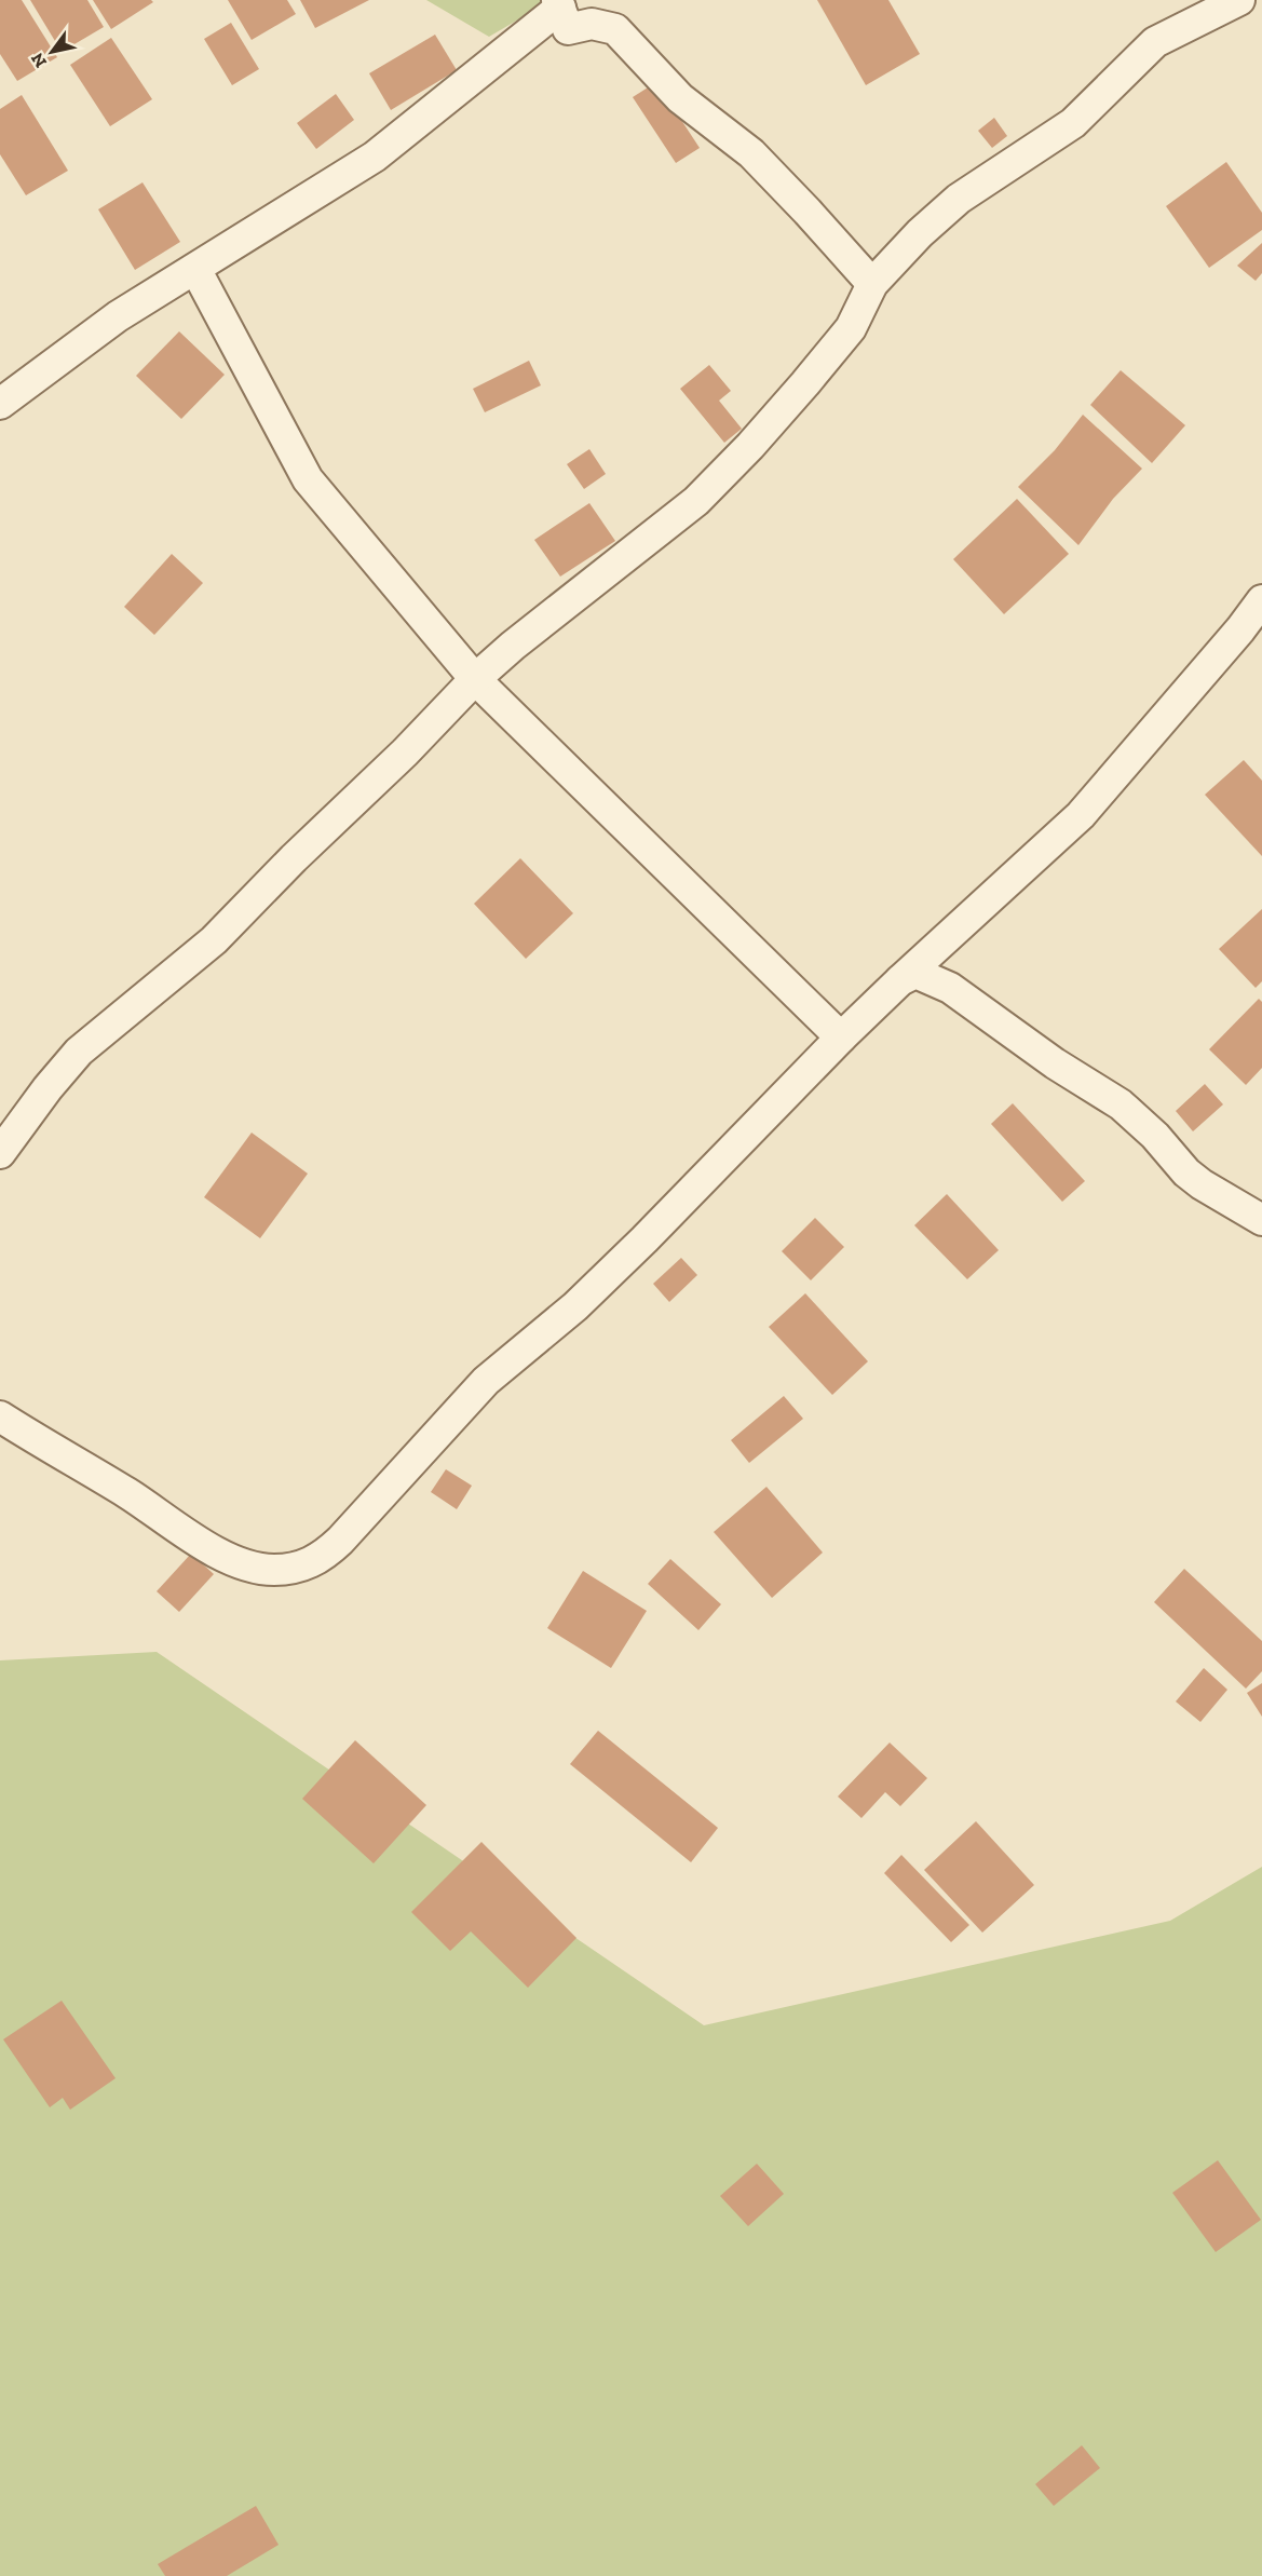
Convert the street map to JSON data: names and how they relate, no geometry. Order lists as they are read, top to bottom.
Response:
{
  "north": "bottom left"
}
